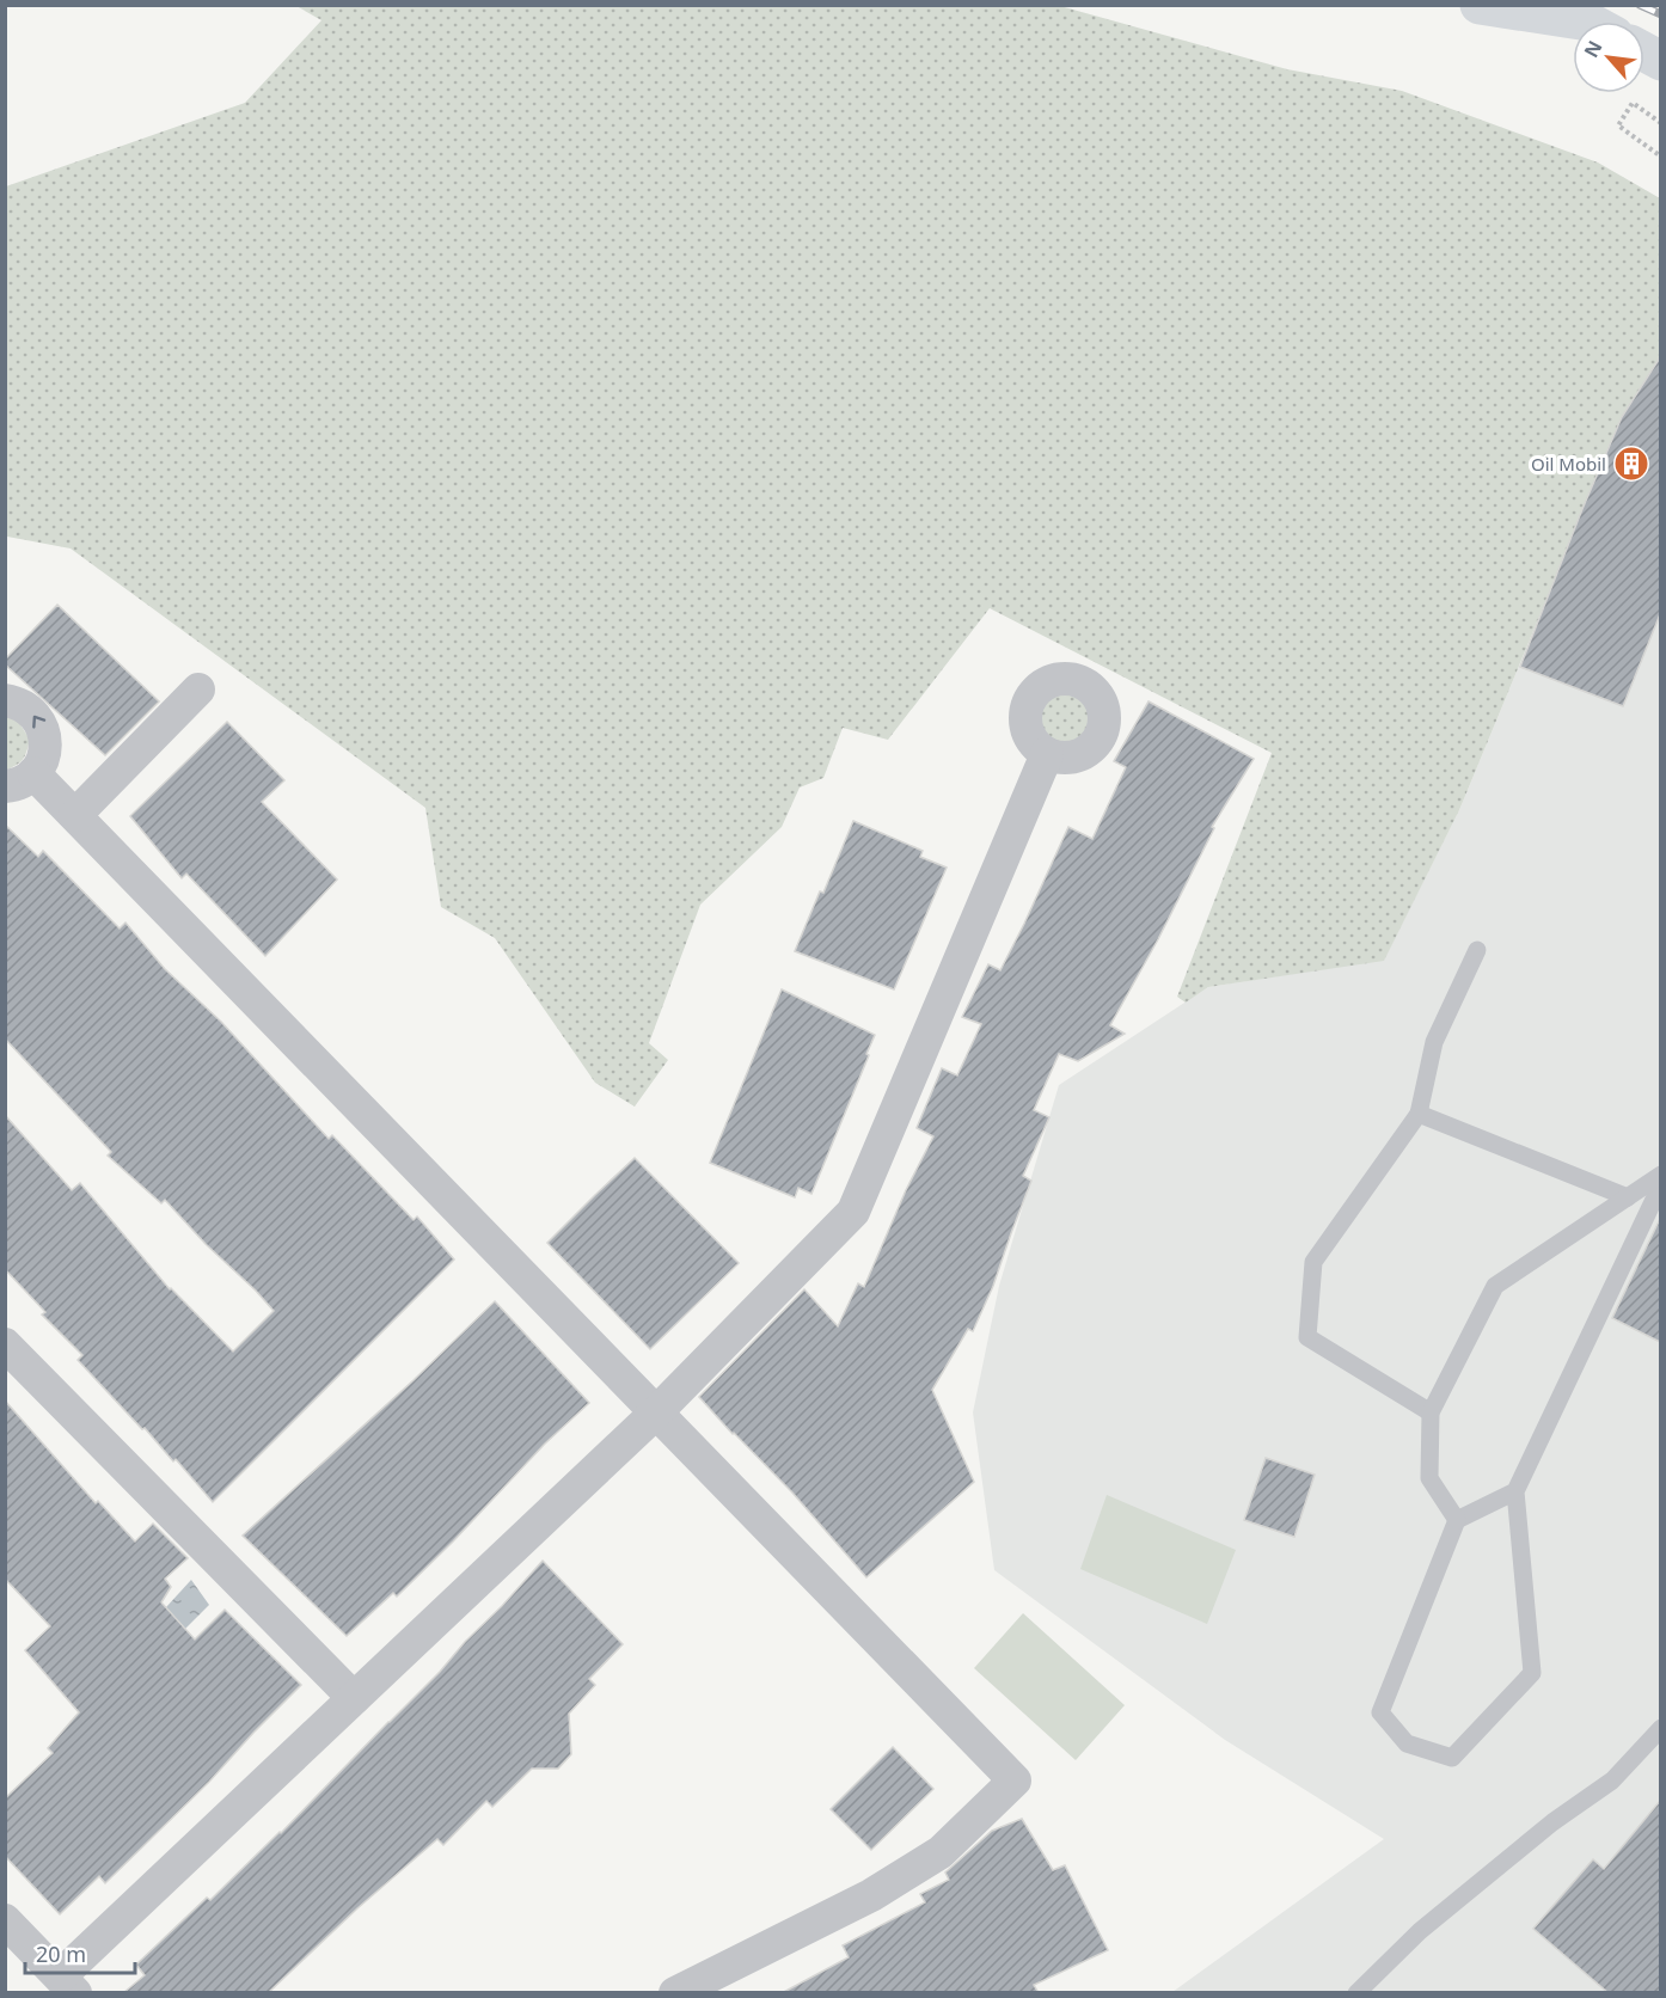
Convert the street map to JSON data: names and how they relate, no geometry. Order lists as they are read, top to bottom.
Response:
{
  "places": {
    "building": ["Oil Mobil"]
  },
  "scale_bar": "20 m",
  "north": "top left"
}
